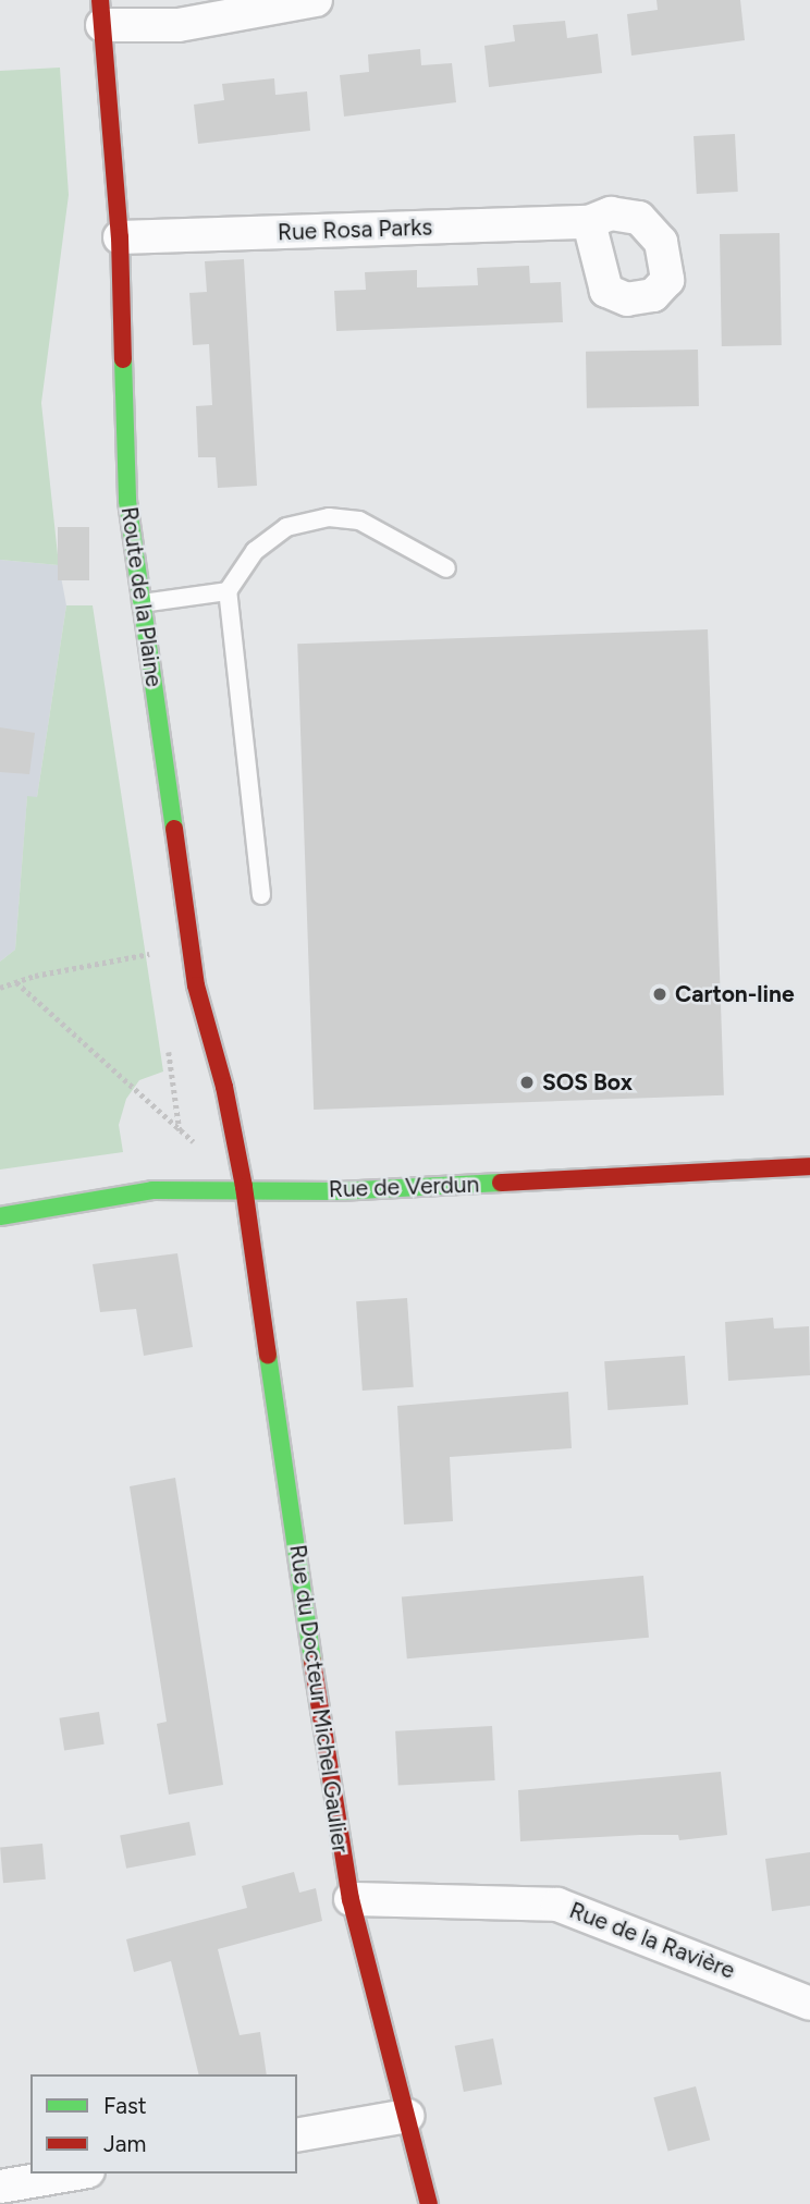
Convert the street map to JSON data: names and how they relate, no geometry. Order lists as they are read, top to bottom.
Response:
{
  "streets": {
    "street": [
      "Rue Rosa Parks",
      "Route de la Plaine",
      "Rue de Verdun",
      "Rue du Docteur Michel Gaulier",
      "Rue de la Ravière"
    ]
  },
  "crossings": [
    ["Rue Rosa Parks", "Route de la Plaine"],
    ["Route de la Plaine", "Rue de Verdun"],
    ["Route de la Plaine", "Rue du Docteur Michel Gaulier"],
    ["Rue de Verdun", "Rue du Docteur Michel Gaulier"],
    ["Rue du Docteur Michel Gaulier", "Rue de la Ravière"]
  ],
  "places": ["Carton-line", "SOS Box"],
  "legend": ["Fast", "Jam"]
}
